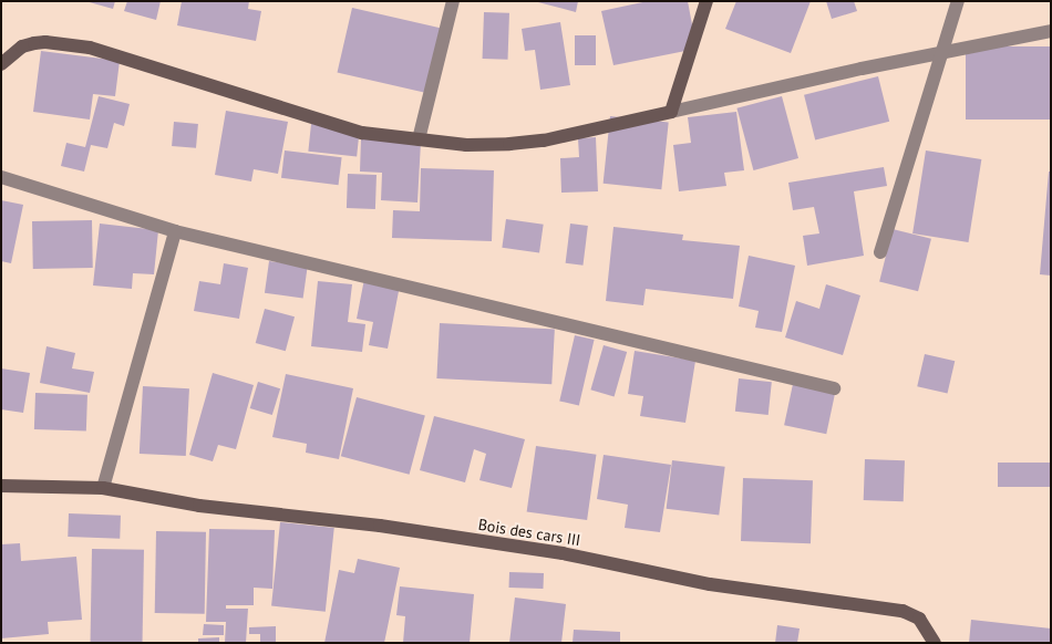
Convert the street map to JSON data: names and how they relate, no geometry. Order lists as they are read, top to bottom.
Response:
{
  "streets": {
    "street": ["Bois des cars III"]
  }
}
